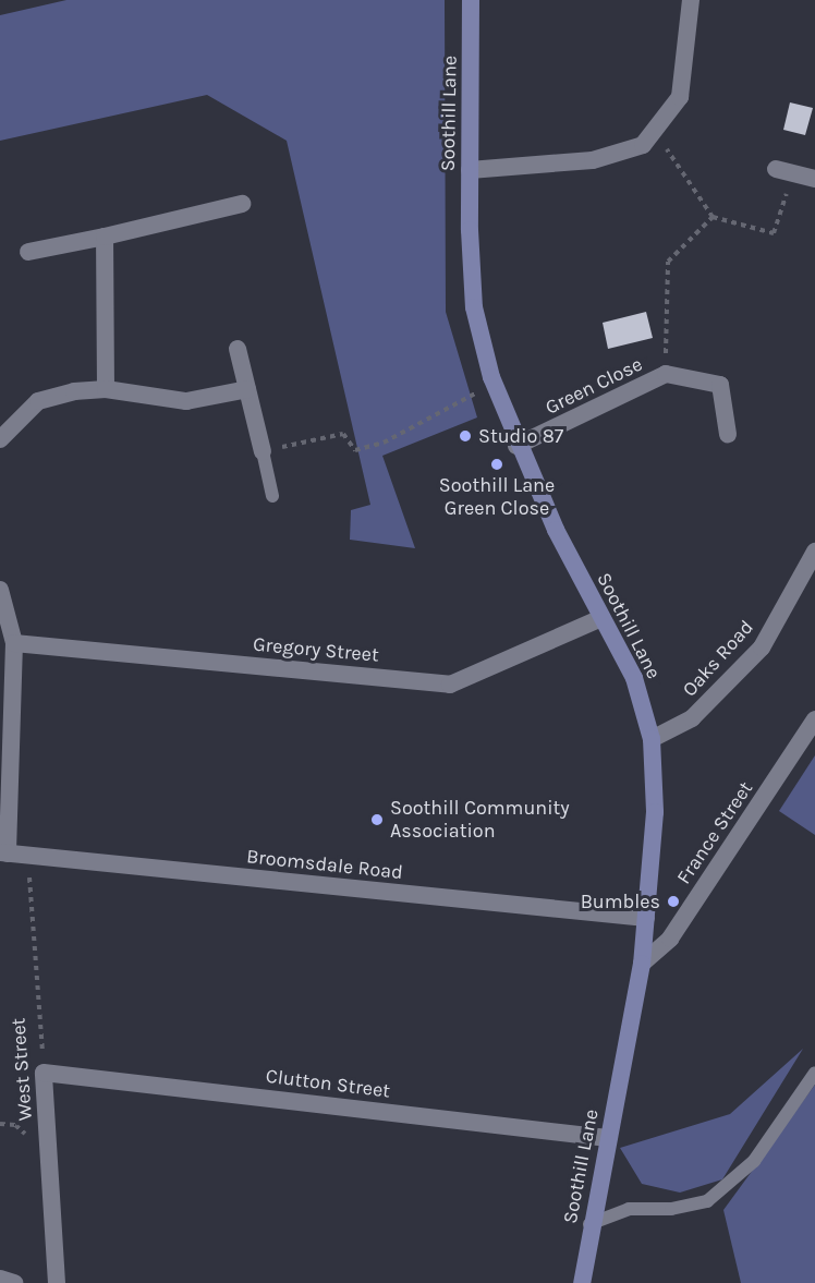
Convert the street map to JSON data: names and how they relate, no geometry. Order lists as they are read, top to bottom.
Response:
{
  "streets": {
    "main road": ["Soothill Lane"],
    "street": [
      "Green Close",
      "Gregory Street",
      "Oaks Road",
      "France Street",
      "Broomsdale Road",
      "West Street",
      "Clutton Street"
    ]
  },
  "crossings": [
    ["Soothill Lane", "Green Close"],
    ["Soothill Lane", "Gregory Street"],
    ["Soothill Lane", "Oaks Road"],
    ["Soothill Lane", "France Street"],
    ["Soothill Lane", "Broomsdale Road"],
    ["Soothill Lane", "Clutton Street"],
    ["Broomsdale Road", "West Street"],
    ["West Street", "Clutton Street"]
  ],
  "places": [
    "Studio 87",
    "Soothill Lane Green Close",
    "Soothill Community Association",
    "Bumbles"
  ]
}
